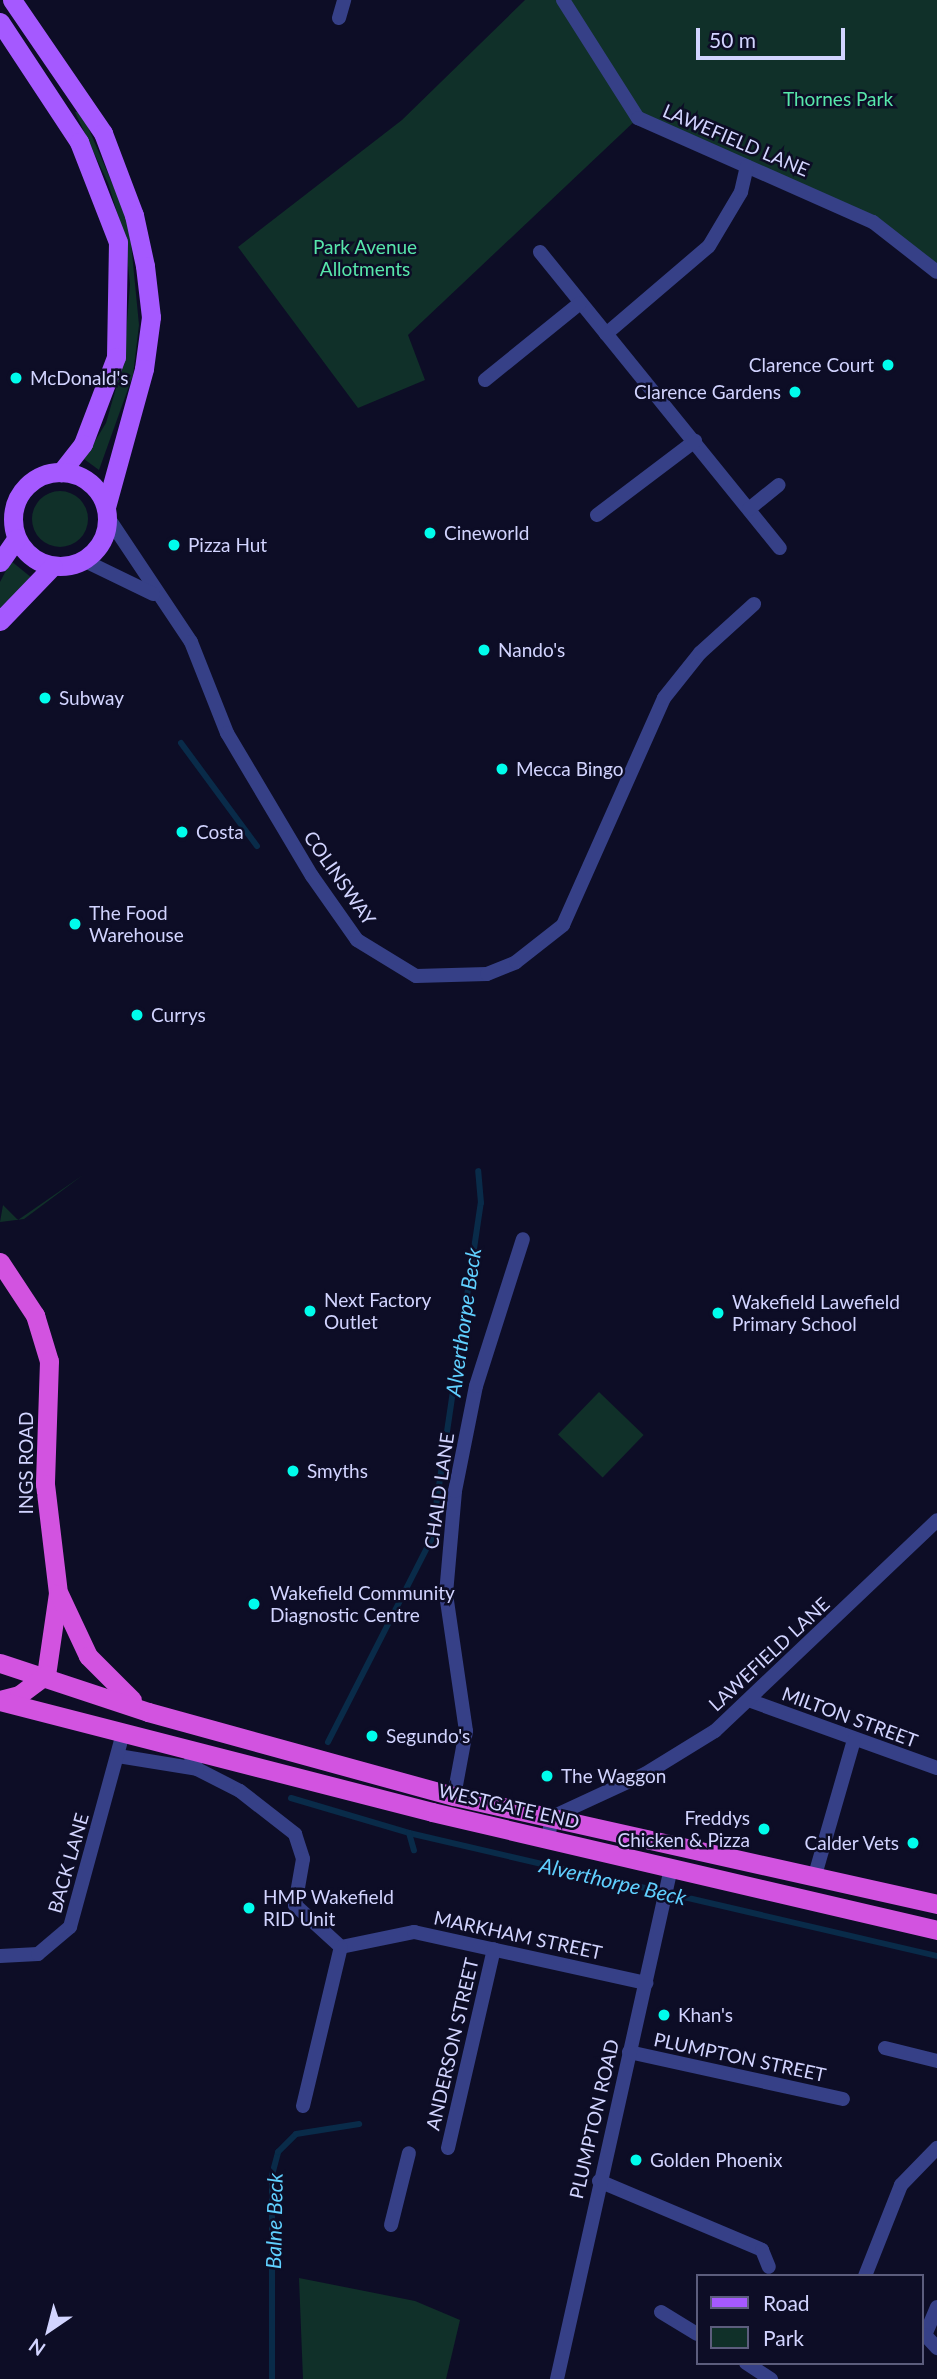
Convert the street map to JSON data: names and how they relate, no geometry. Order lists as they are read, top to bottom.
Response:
{
  "streets": {
    "highway": ["INGS ROAD", "WESTGATE END"],
    "street": [
      "LAWEFIELD LANE",
      "COLINSWAY",
      "CHALD LANE",
      "MILTON STREET",
      "BACK LANE",
      "MARKHAM STREET",
      "ANDERSON STREET",
      "PLUMPTON STREET",
      "PLUMPTON ROAD"
    ]
  },
  "crossings": [
    ["LAWEFIELD LANE", "MILTON STREET"],
    ["LAWEFIELD LANE", "WESTGATE END"],
    ["INGS ROAD", "WESTGATE END"],
    ["CHALD LANE", "WESTGATE END"],
    ["WESTGATE END", "BACK LANE"],
    ["WESTGATE END", "PLUMPTON ROAD"],
    ["MARKHAM STREET", "ANDERSON STREET"],
    ["MARKHAM STREET", "PLUMPTON ROAD"],
    ["PLUMPTON STREET", "PLUMPTON ROAD"]
  ],
  "water": ["Alverthorpe Beck", "Balne Beck"],
  "parks": ["Thornes Park", "Park Avenue Allotments"],
  "places": [
    "Clarence Court",
    "McDonald's",
    "Clarence Gardens",
    "Cineworld",
    "Pizza Hut",
    "Nando's",
    "Subway",
    "Mecca Bingo",
    "Costa",
    "The Food Warehouse",
    "Currys",
    "Next Factory Outlet",
    "Wakefield Lawefield Primary School",
    "Smyths",
    "Wakefield Community Diagnostic Centre",
    "Segundo's",
    "The Waggon",
    "Freddys Chicken & Pizza",
    "Calder Vets",
    "HMP Wakefield RID Unit",
    "Khan's",
    "Golden Phoenix"
  ],
  "legend": ["Road", "Park"],
  "scale_bar": "50 m",
  "north": "bottom left"
}
